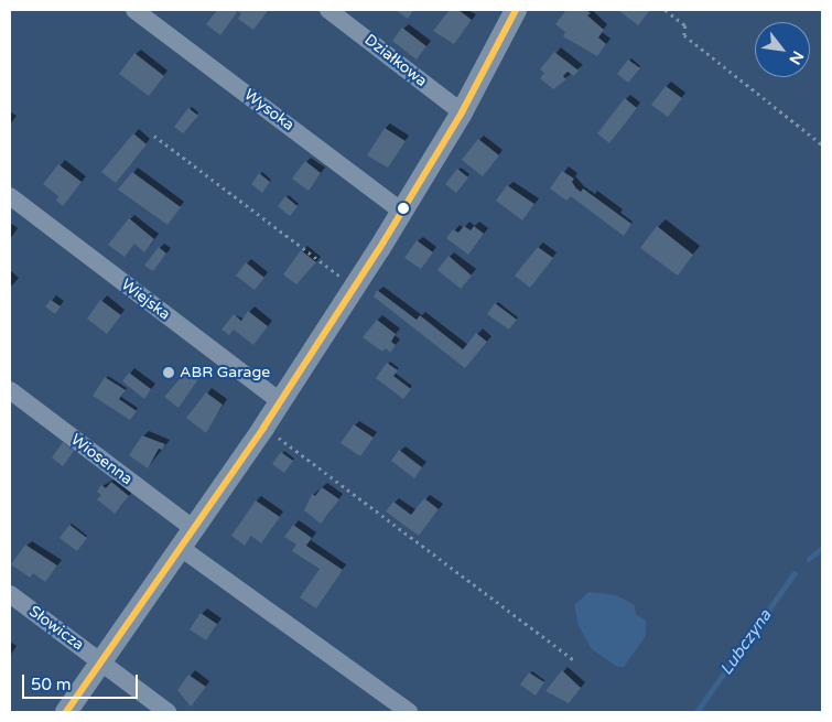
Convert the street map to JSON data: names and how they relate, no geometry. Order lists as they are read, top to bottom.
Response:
{
  "streets": {
    "street": [
      "Działkowa",
      "Wysoka",
      "Wiejska",
      "Wiosenna",
      "Słowicza"
    ]
  },
  "water": ["Lubczyna"],
  "places": ["ABR Garage"],
  "scale_bar": "50 m",
  "north": "bottom right"
}
